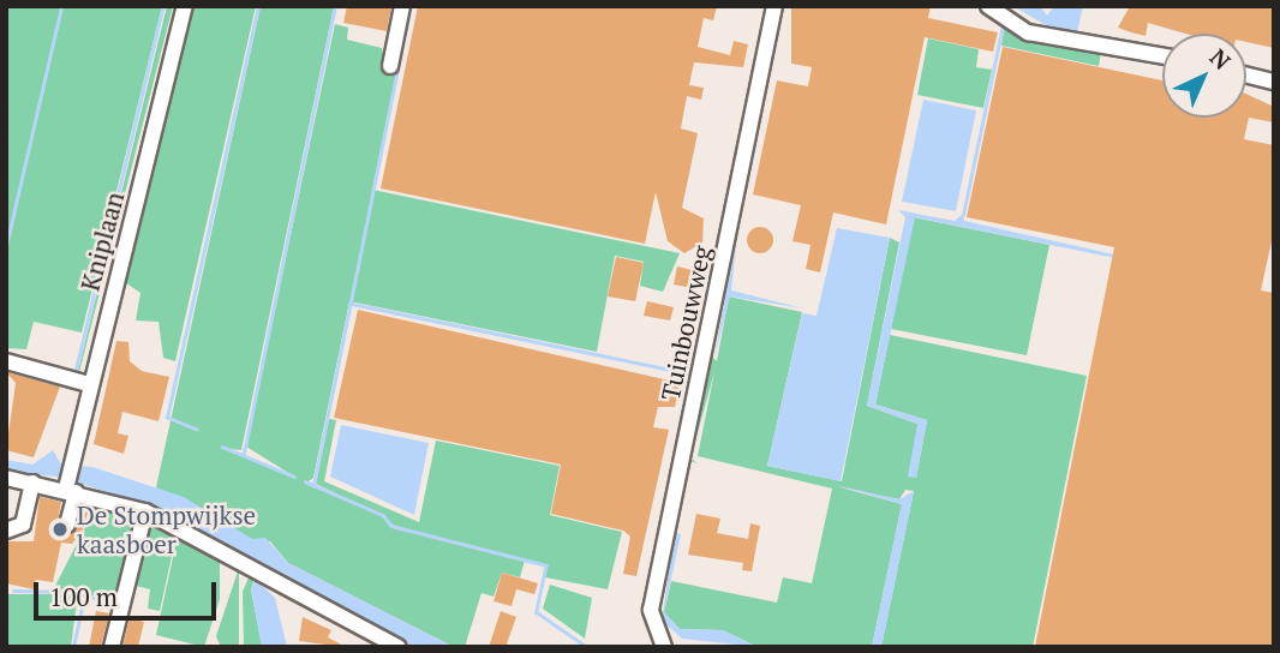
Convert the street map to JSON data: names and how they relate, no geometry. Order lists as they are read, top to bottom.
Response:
{
  "streets": {
    "street": ["Kniplaan", "Tuinbouwweg"]
  },
  "places": ["De Stompwijkse kaasboer"],
  "scale_bar": "100 m",
  "north": "top right"
}
